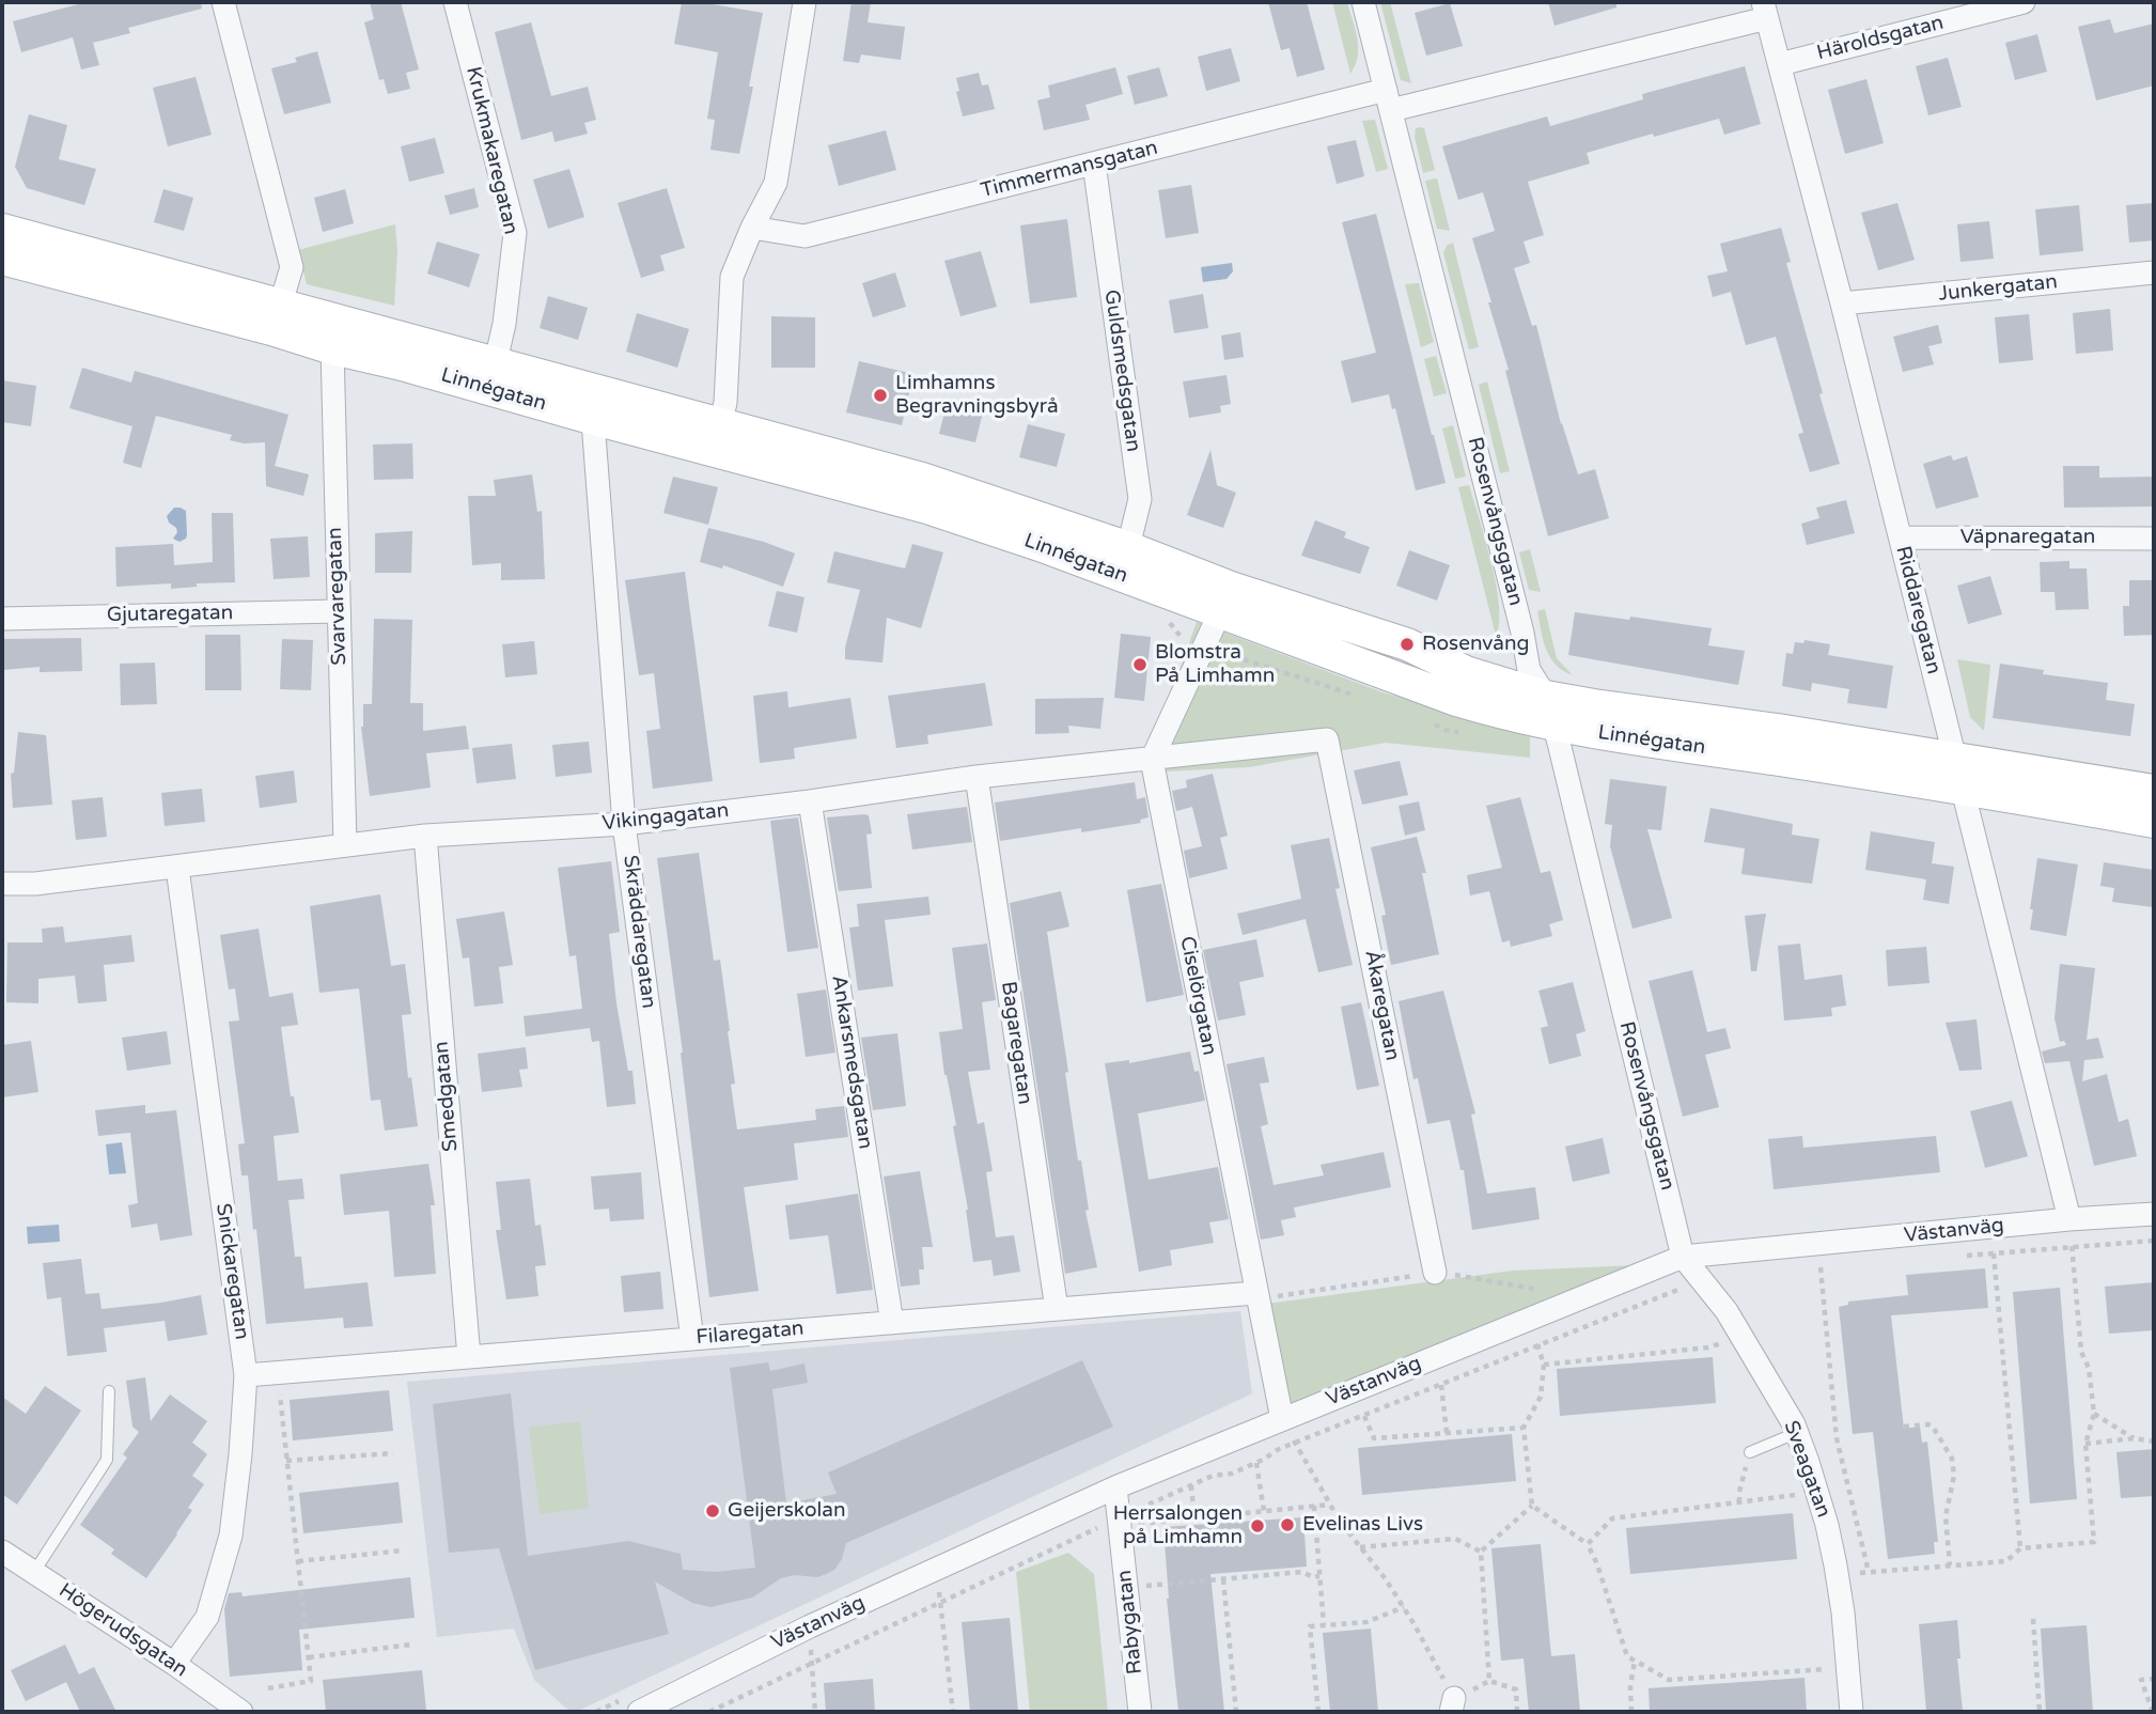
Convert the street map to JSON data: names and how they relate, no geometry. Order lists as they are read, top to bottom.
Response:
{
  "streets": {
    "street": [
      "Häroldsgatan",
      "Krukmakaregatan",
      "Timmermansgatan",
      "Junkergatan",
      "Guldsmedsgatan",
      "Linnégatan",
      "Rosenvångsgatan",
      "Väpnaregatan",
      "Svarvaregatan",
      "Riddaregatan",
      "Gjutaregatan",
      "Vikingagatan",
      "Skräddaregatan",
      "Ciselörgatan",
      "Åkaregatan",
      "Bagaregatan",
      "Ankarsmedsgatan",
      "Smedgatan",
      "Västanväg",
      "Snickaregatan",
      "Filaregatan",
      "Sveagatan",
      "Rabygatan",
      "Högerudsgatan"
    ]
  },
  "crossings": [
    ["Häroldsgatan", "Riddaregatan"],
    ["Krukmakaregatan", "Linnégatan"],
    ["Timmermansgatan", "Guldsmedsgatan"],
    ["Timmermansgatan", "Rosenvångsgatan"],
    ["Timmermansgatan", "Riddaregatan"],
    ["Junkergatan", "Riddaregatan"],
    ["Guldsmedsgatan", "Linnégatan"],
    ["Linnégatan", "Rosenvångsgatan"],
    ["Linnégatan", "Svarvaregatan"],
    ["Linnégatan", "Riddaregatan"],
    ["Linnégatan", "Skräddaregatan"],
    ["Rosenvångsgatan", "Västanväg"],
    ["Rosenvångsgatan", "Sveagatan"],
    ["Väpnaregatan", "Riddaregatan"],
    ["Svarvaregatan", "Gjutaregatan"],
    ["Svarvaregatan", "Vikingagatan"],
    ["Riddaregatan", "Västanväg"],
    ["Vikingagatan", "Skräddaregatan"],
    ["Vikingagatan", "Ciselörgatan"],
    ["Vikingagatan", "Åkaregatan"],
    ["Vikingagatan", "Bagaregatan"],
    ["Vikingagatan", "Ankarsmedsgatan"],
    ["Vikingagatan", "Smedgatan"],
    ["Vikingagatan", "Snickaregatan"],
    ["Skräddaregatan", "Filaregatan"],
    ["Ciselörgatan", "Västanväg"],
    ["Ciselörgatan", "Filaregatan"],
    ["Bagaregatan", "Filaregatan"],
    ["Ankarsmedsgatan", "Filaregatan"],
    ["Smedgatan", "Filaregatan"],
    ["Västanväg", "Sveagatan"],
    ["Västanväg", "Rabygatan"],
    ["Snickaregatan", "Filaregatan"],
    ["Snickaregatan", "Högerudsgatan"]
  ],
  "places": [
    "Limhamns Begravningsbyrå",
    "Rosenvång",
    "Blomstra På Limhamn",
    "Geijerskolan",
    "Evelinas Livs",
    "Herrsalongen på Limhamn"
  ]
}
